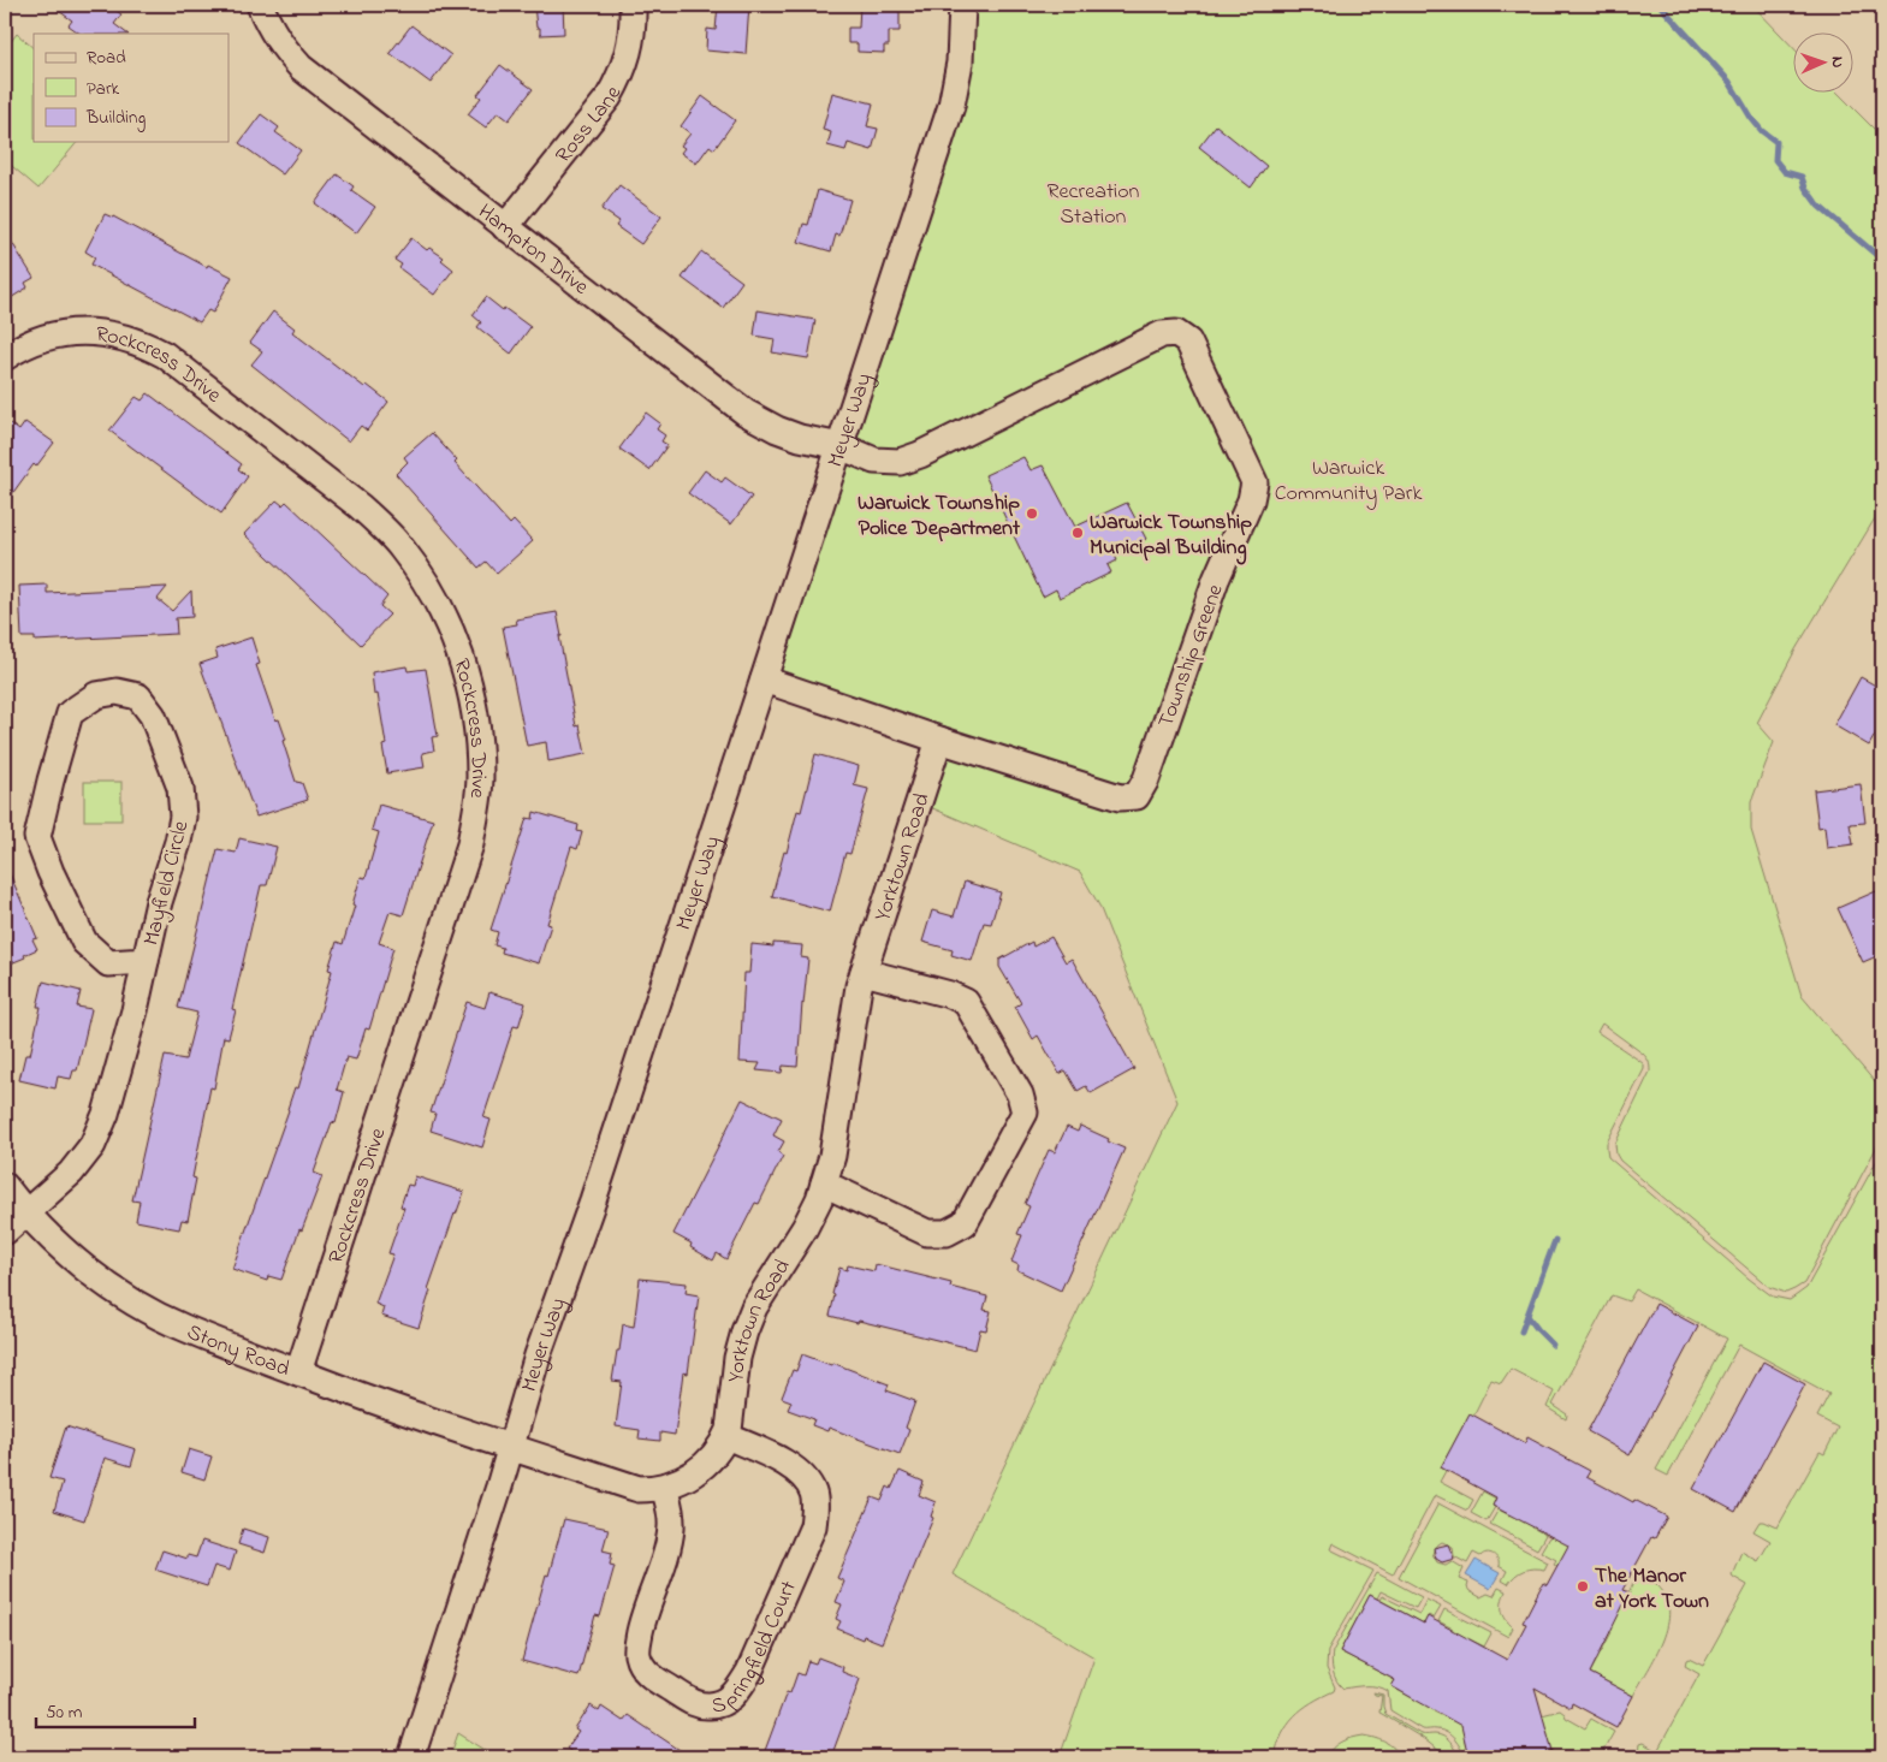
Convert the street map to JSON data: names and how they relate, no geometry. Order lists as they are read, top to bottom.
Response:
{
  "streets": {
    "street": [
      "Ross Lane",
      "Hampton Drive",
      "Rockcress Drive",
      "Meyer Way",
      "Township Greene",
      "Yorktown Road",
      "Mayfield Circle",
      "Stony Road",
      "Springfield Court"
    ]
  },
  "crossings": [
    ["Ross Lane", "Hampton Drive"],
    ["Hampton Drive", "Meyer Way"],
    ["Hampton Drive", "Township Greene"],
    ["Rockcress Drive", "Stony Road"],
    ["Meyer Way", "Township Greene"],
    ["Meyer Way", "Stony Road"],
    ["Township Greene", "Yorktown Road"],
    ["Yorktown Road", "Springfield Court"],
    ["Mayfield Circle", "Stony Road"]
  ],
  "parks": ["Recreation Station", "Warwick Community Park"],
  "places": ["Warwick Township Police Department", "Warwick Township Municipal Building", "The Manor at York Town"],
  "legend": ["Road", "Park", "Building"],
  "scale_bar": "50 m",
  "north": "right"
}
